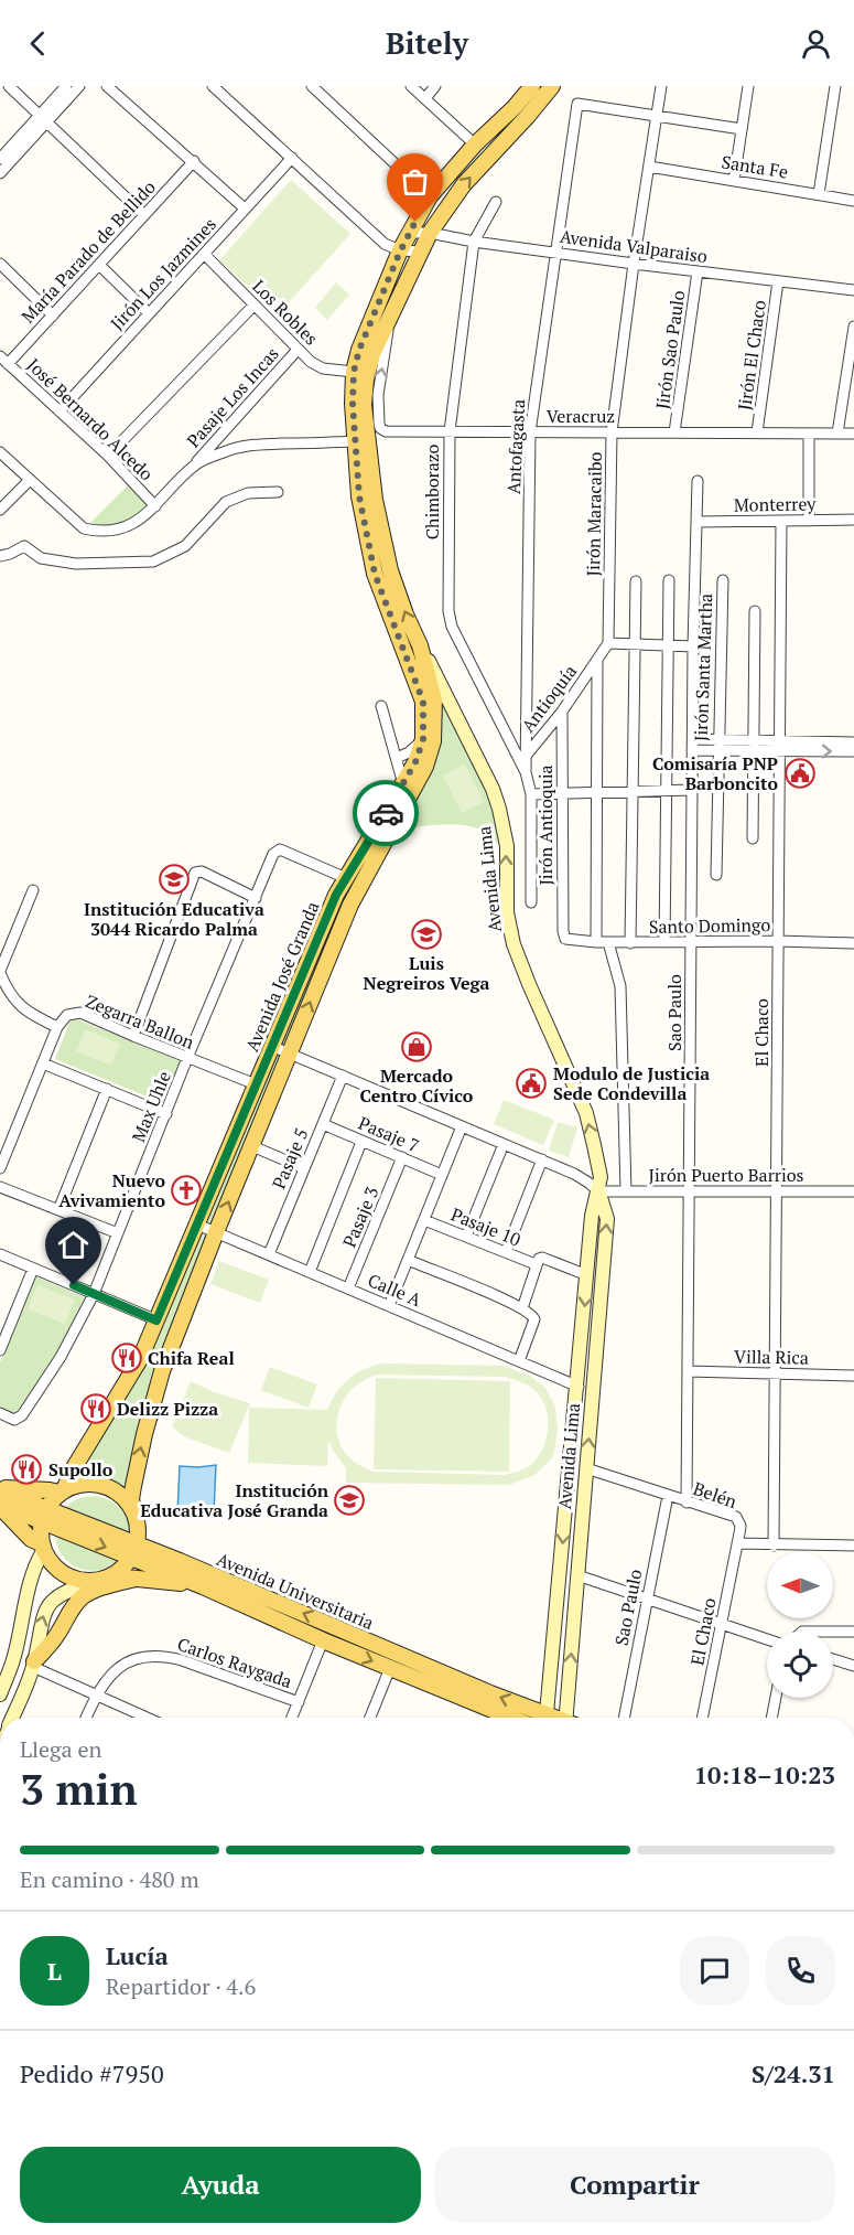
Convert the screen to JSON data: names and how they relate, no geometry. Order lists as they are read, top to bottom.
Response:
{
  "streets": {
    "main road": ["Avenida Lima", "Avenida José Granda", "Avenida Universitaria"],
    "street": [
      "Santa Fe",
      "Avenida Valparaiso",
      "María Parado de Bellido",
      "Jirón Los Jazmines",
      "Los Robles",
      "Jirón Sao Paulo",
      "Jirón El Chaco",
      "Pasaje Los Incas",
      "Veracruz",
      "José Bernardo Alcedo",
      "Antofagasta",
      "Chimborazo",
      "Monterrey",
      "Jirón Maracaibo",
      "Jirón Santa Martha",
      "Antioquía",
      "Jirón Antioquia",
      "Santo Domingo",
      "Sao Paulo",
      "Zegarra Ballon",
      "El Chaco",
      "Max Uhle",
      "Pasaje 7",
      "Pasaje 5",
      "Jirón Puerto Barrios",
      "Pasaje 3",
      "Pasaje 10",
      "Calle A",
      "Villa Rica",
      "Belén",
      "Carlos Raygada"
    ]
  },
  "crossings": [
    ["Santa Fe", "Jirón Maracaibo"],
    ["Avenida Valparaiso", "Jirón Sao Paulo"],
    ["Avenida Valparaiso", "Jirón El Chaco"],
    ["Avenida Valparaiso", "Antofagasta"],
    ["Avenida Valparaiso", "Chimborazo"],
    ["Avenida Valparaiso", "Jirón Maracaibo"],
    ["Avenida Valparaiso", "Avenida José Granda"],
    ["María Parado de Bellido", "José Bernardo Alcedo"],
    ["Jirón Los Jazmines", "Los Robles"],
    ["Jirón Los Jazmines", "José Bernardo Alcedo"],
    ["Los Robles", "Pasaje Los Incas"],
    ["Los Robles", "Avenida José Granda"],
    ["Jirón Sao Paulo", "Veracruz"],
    ["Jirón El Chaco", "Veracruz"],
    ["Pasaje Los Incas", "José Bernardo Alcedo"],
    ["Pasaje Los Incas", "Avenida José Granda"],
    ["Veracruz", "Antofagasta"],
    ["Veracruz", "Chimborazo"],
    ["Veracruz", "Jirón Maracaibo"],
    ["Veracruz", "Avenida José Granda"],
    ["Antofagasta", "Chimborazo"],
    ["Antofagasta", "Jirón Maracaibo"],
    ["Antofagasta", "Antioquía"],
    ["Monterrey", "Sao Paulo"],
    ["Monterrey", "El Chaco"],
    ["Antioquía", "Jirón Antioquia"],
    ["Jirón Antioquia", "Santo Domingo"],
    ["Avenida Lima", "Avenida José Granda"],
    ["Avenida Lima", "Jirón Puerto Barrios"],
    ["Avenida Lima", "Pasaje 10"],
    ["Avenida Lima", "Calle A"],
    ["Avenida Lima", "Belén"],
    ["Santo Domingo", "Sao Paulo"],
    ["Santo Domingo", "El Chaco"],
    ["Avenida José Granda", "Zegarra Ballon"],
    ["Avenida José Granda", "Max Uhle"],
    ["Avenida José Granda", "Calle A"],
    ["Avenida José Granda", "Avenida Universitaria"],
    ["Sao Paulo", "Jirón Puerto Barrios"],
    ["Sao Paulo", "Villa Rica"],
    ["Sao Paulo", "Belén"],
    ["Zegarra Ballon", "Max Uhle"],
    ["El Chaco", "Jirón Puerto Barrios"],
    ["El Chaco", "Villa Rica"],
    ["El Chaco", "Belén"],
    ["Pasaje 7", "Pasaje 5"],
    ["Pasaje 7", "Pasaje 3"],
    ["Pasaje 5", "Calle A"],
    ["Pasaje 3", "Calle A"]
  ],
  "places": {
    "public building": ["Comisaría PNP Barboncito", "Modulo de Justicia Sede Condevilla"],
    "school or university": ["Institución Educativa 3044 Ricardo Palma", "Luis Negreiros Vega", "Institución Educativa José Granda"],
    "shop": ["Mercado Centro Cívico"],
    "church": ["Nuevo Avivamiento"],
    "restaurant": ["Chifa Real", "Delizz Pizza", "Supollo"]
  },
  "north": "left",
  "page": {
    "header": "Bitely",
    "heading": ["3 min", "Llega en", "10:18–10:23"],
    "panel": [
      "Lucía",
      "Repartidor · 4.6",
      "Pedido #7950",
      "S/24.31"
    ],
    "bar": "En camino · 480 m",
    "round": "L",
    "buttons": ["Ayuda", "Compartir"]
  }
}
